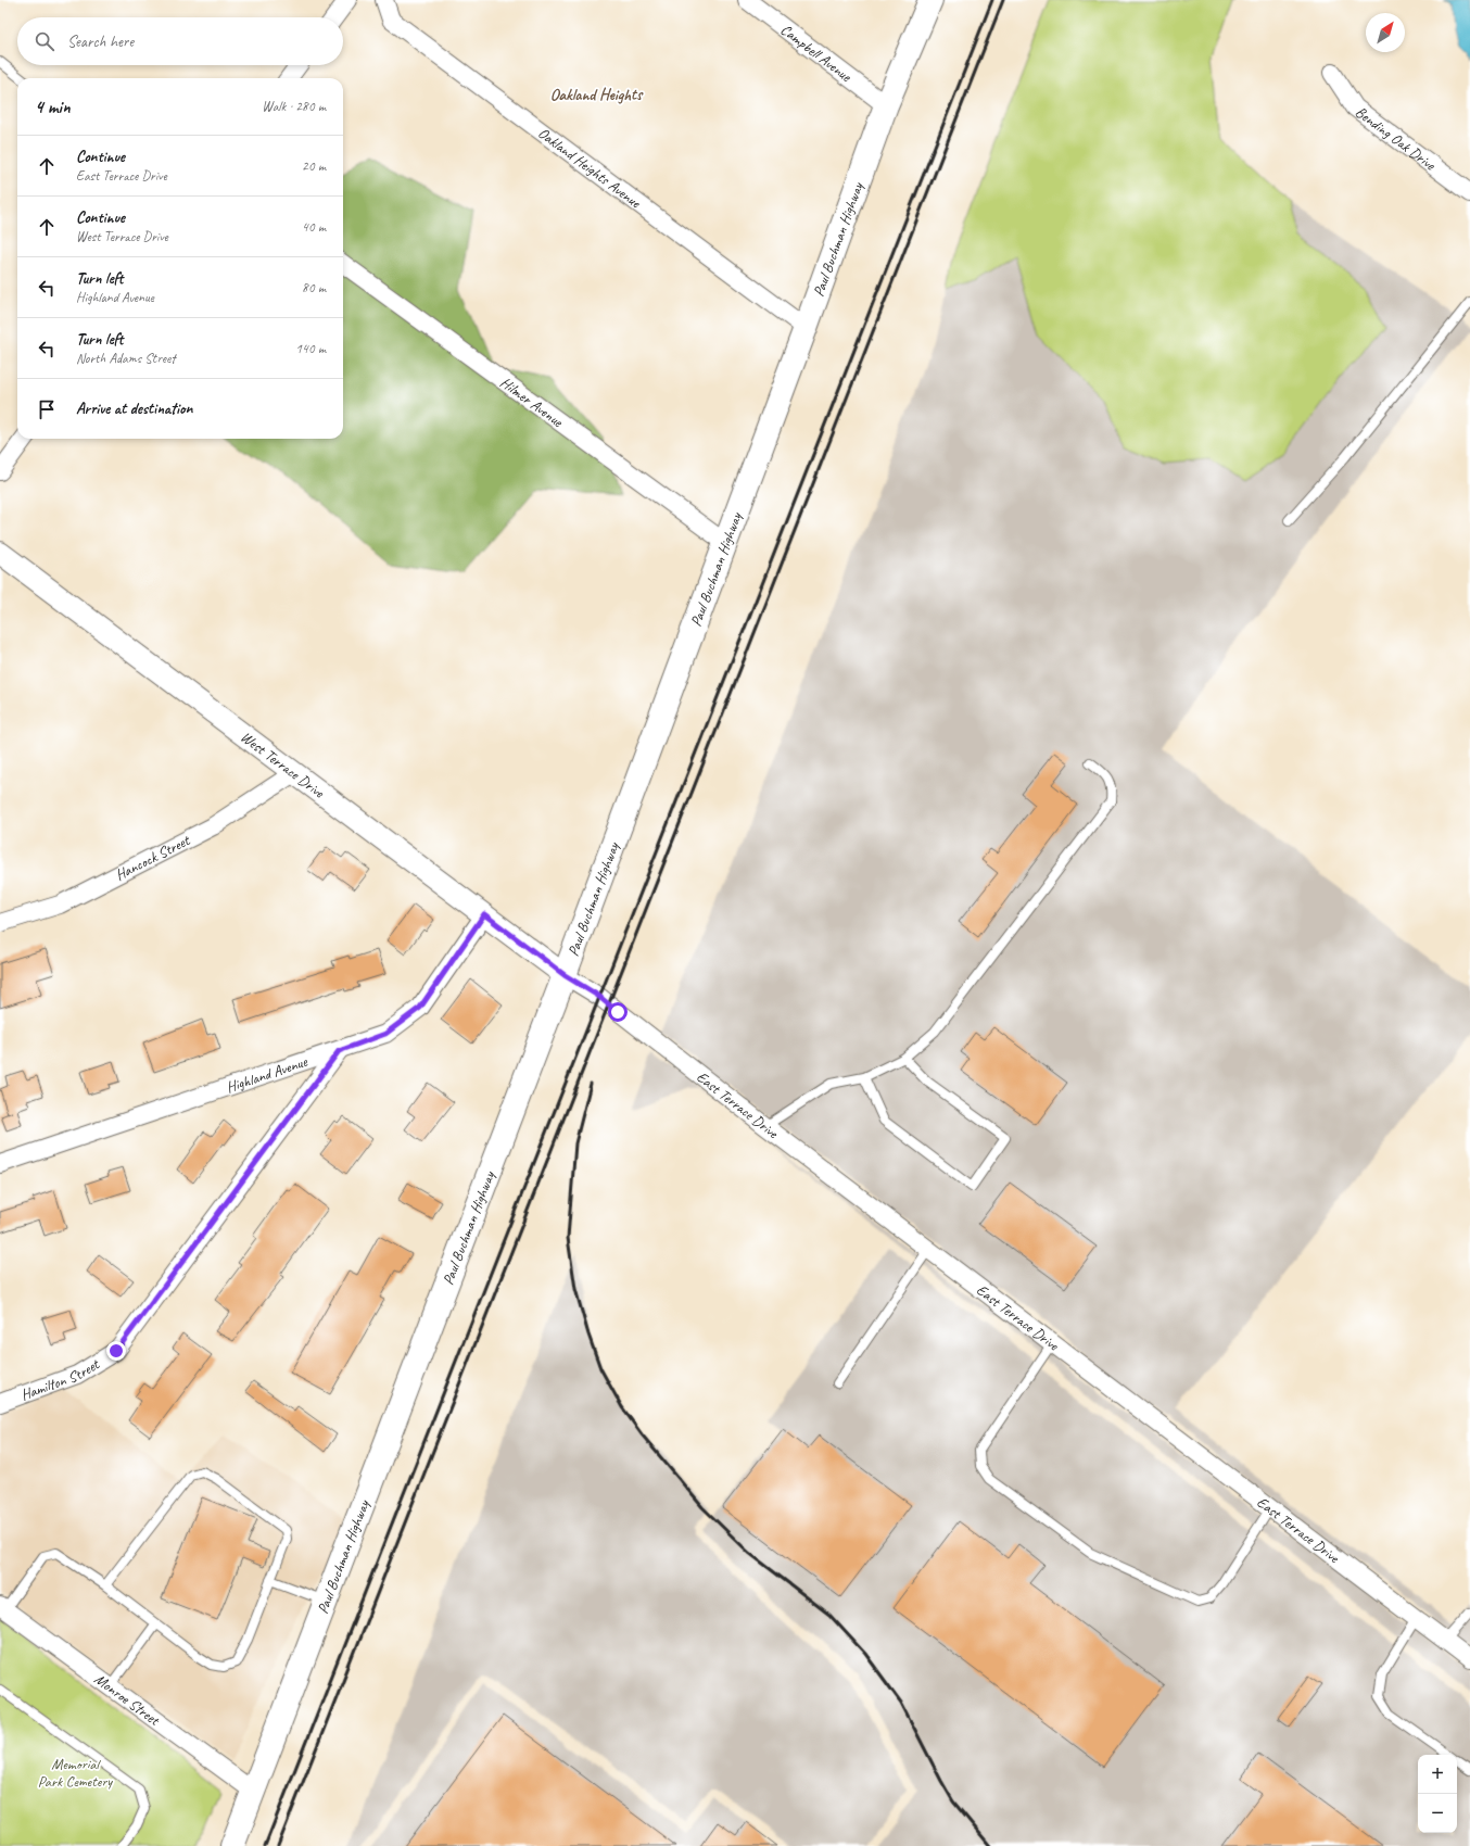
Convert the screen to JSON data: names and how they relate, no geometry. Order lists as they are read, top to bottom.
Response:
{
  "streets": {
    "main road": ["Paul Buchman Highway"],
    "street": [
      "Campbell Avenue",
      "Bending Oak Drive",
      "Oakland Heights Avenue",
      "Hilmer Avenue",
      "West Terrace Drive",
      "Hancock Street",
      "Highland Avenue",
      "East Terrace Drive",
      "Hamilton Street",
      "Monroe Street"
    ]
  },
  "crossings": [
    ["Campbell Avenue", "Paul Buchman Highway"],
    ["Oakland Heights Avenue", "Paul Buchman Highway"],
    ["Paul Buchman Highway", "Hilmer Avenue"],
    ["Paul Buchman Highway", "West Terrace Drive"],
    ["Paul Buchman Highway", "East Terrace Drive"],
    ["Paul Buchman Highway", "Monroe Street"],
    ["West Terrace Drive", "Hancock Street"],
    ["West Terrace Drive", "Highland Avenue"],
    ["West Terrace Drive", "East Terrace Drive"],
    ["Highland Avenue", "Hamilton Street"]
  ],
  "districts": ["Oakland Heights"],
  "parks": ["Memorial Park Cemetery"],
  "north": "top right",
  "page": {
    "search": "Search here",
    "heading": ["4 min", "Walk · 280 m"],
    "list": [
      ["Continue", "East Terrace Drive", "20 m"],
      ["Continue", "West Terrace Drive", "40 m"],
      ["Turn left", "Highland Avenue", "80 m"],
      ["Turn left", "North Adams Street", "140 m"],
      "Arrive at destination"
    ],
    "map_buttons": ["+", "−"]
  }
}
